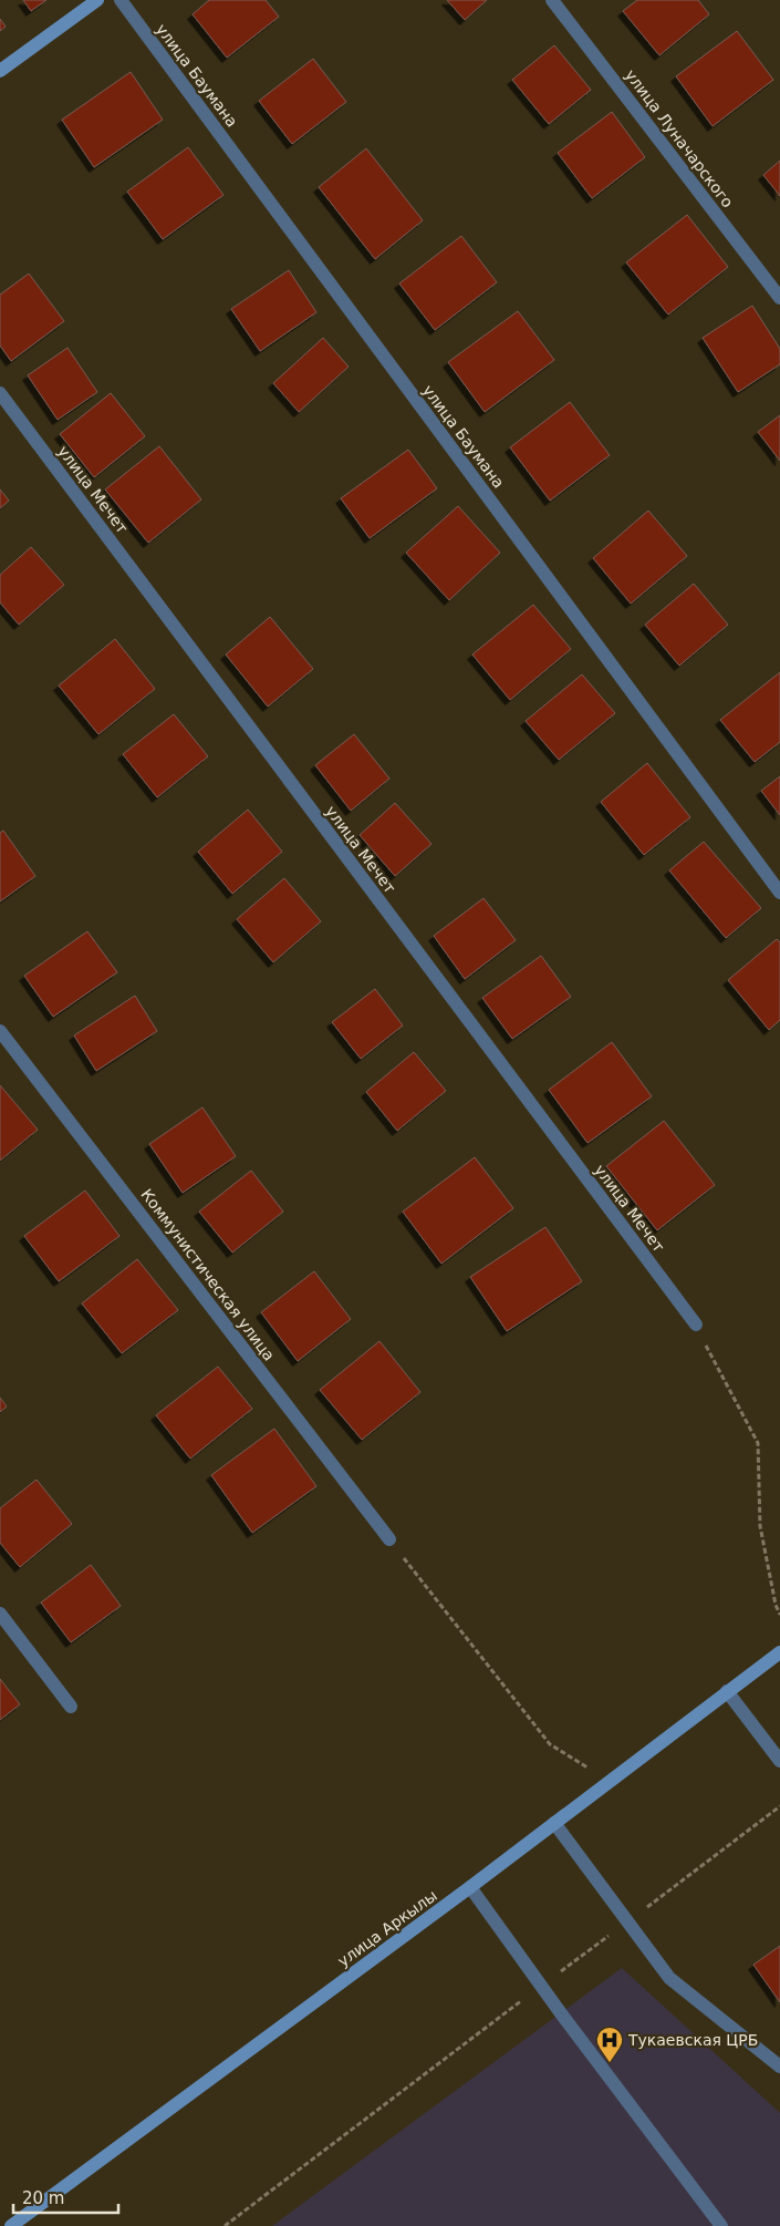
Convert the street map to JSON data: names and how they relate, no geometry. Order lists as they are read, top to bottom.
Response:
{
  "streets": {
    "street": [
      "улица Баумана",
      "улица Луначарского",
      "улица Мечет",
      "Коммунистическая улица",
      "улица Аркылы"
    ]
  },
  "places": {
    "hospital": ["Тукаевская ЦРБ"]
  },
  "scale_bar": "20 m"
}
